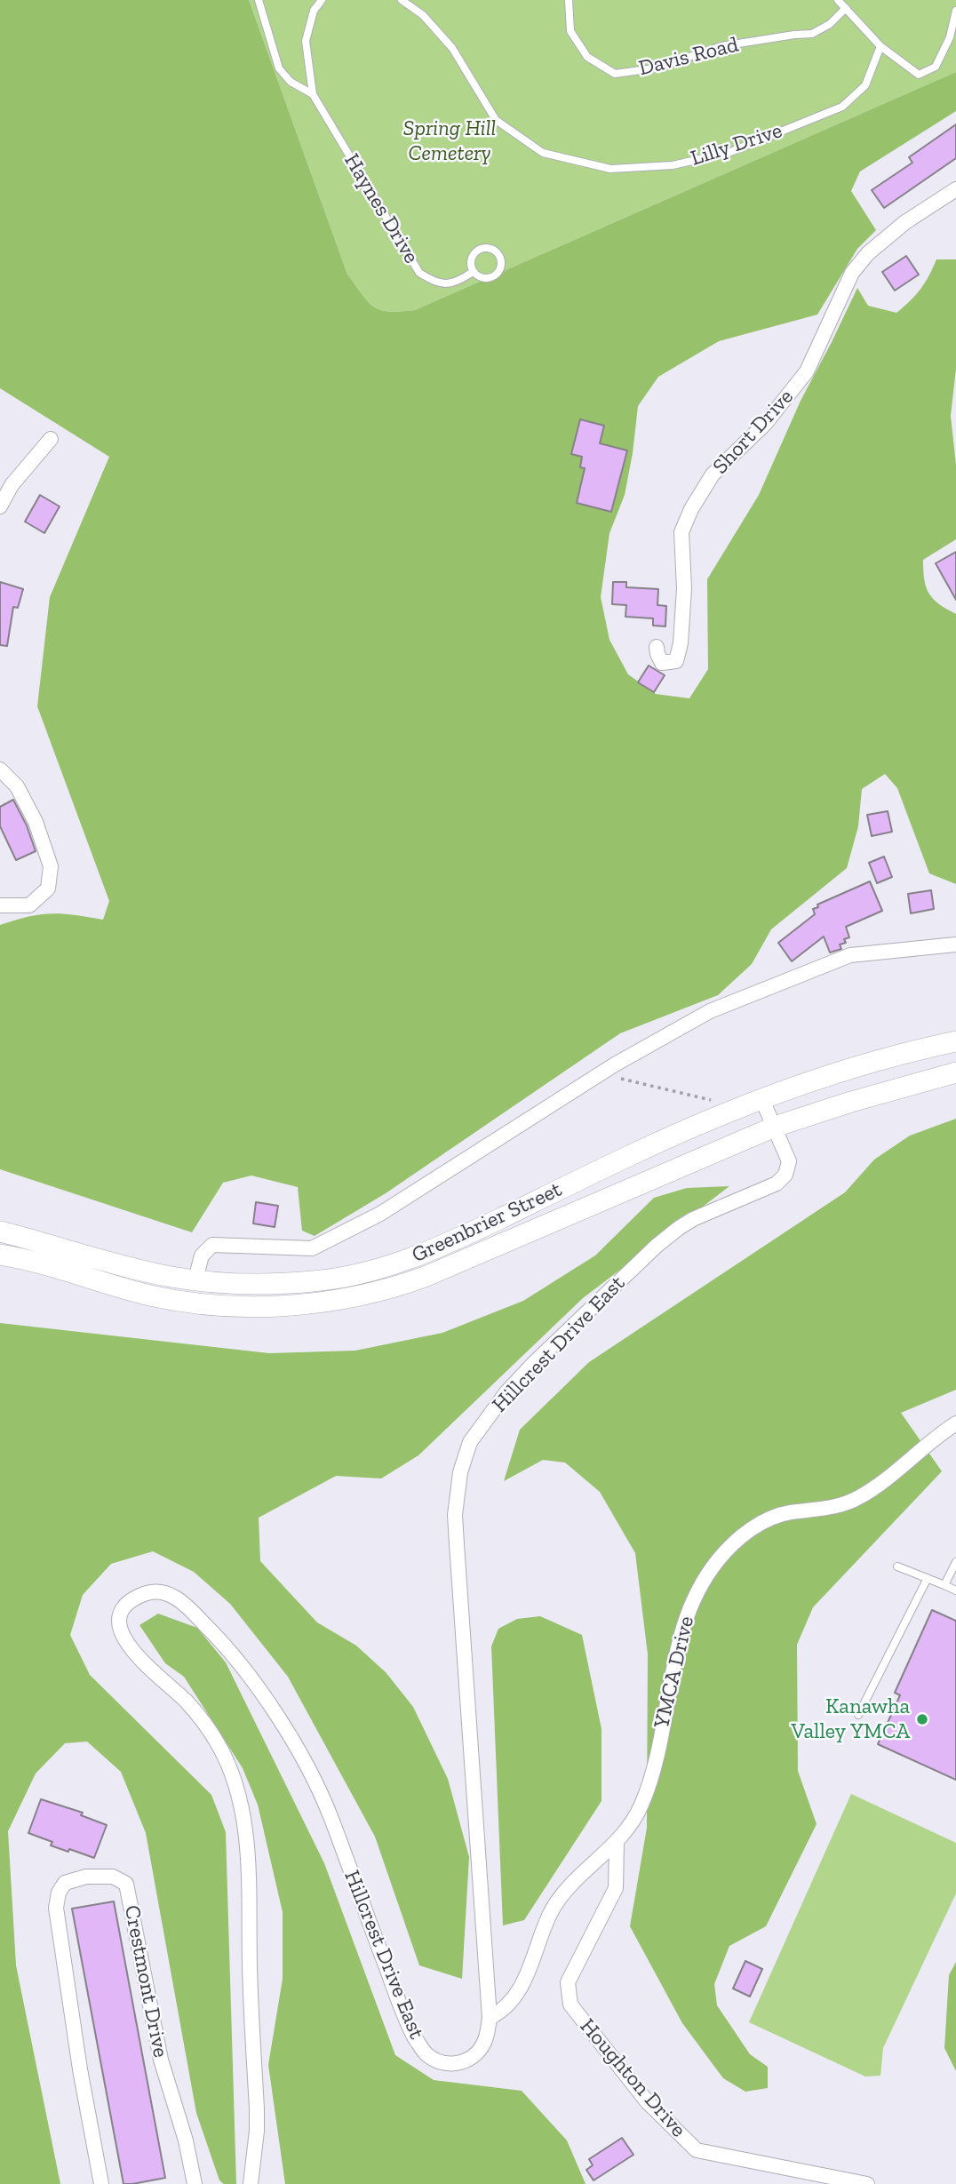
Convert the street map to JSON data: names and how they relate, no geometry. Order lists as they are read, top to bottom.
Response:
{
  "streets": {
    "main road": ["Greenbrier Street"],
    "street": [
      "Short Drive",
      "Hillcrest Drive East",
      "YMCA Drive",
      "Crestmont Drive",
      "Houghton Drive"
    ],
    "lane": ["Davis Road", "Lilly Drive", "Haynes Drive"]
  },
  "crossings": [
    ["Greenbrier Street", "Hillcrest Drive East"],
    ["Hillcrest Drive East", "YMCA Drive"],
    ["YMCA Drive", "Houghton Drive"]
  ],
  "parks": ["Spring Hill Cemetery"],
  "places": ["Kanawha Valley YMCA"]
}
